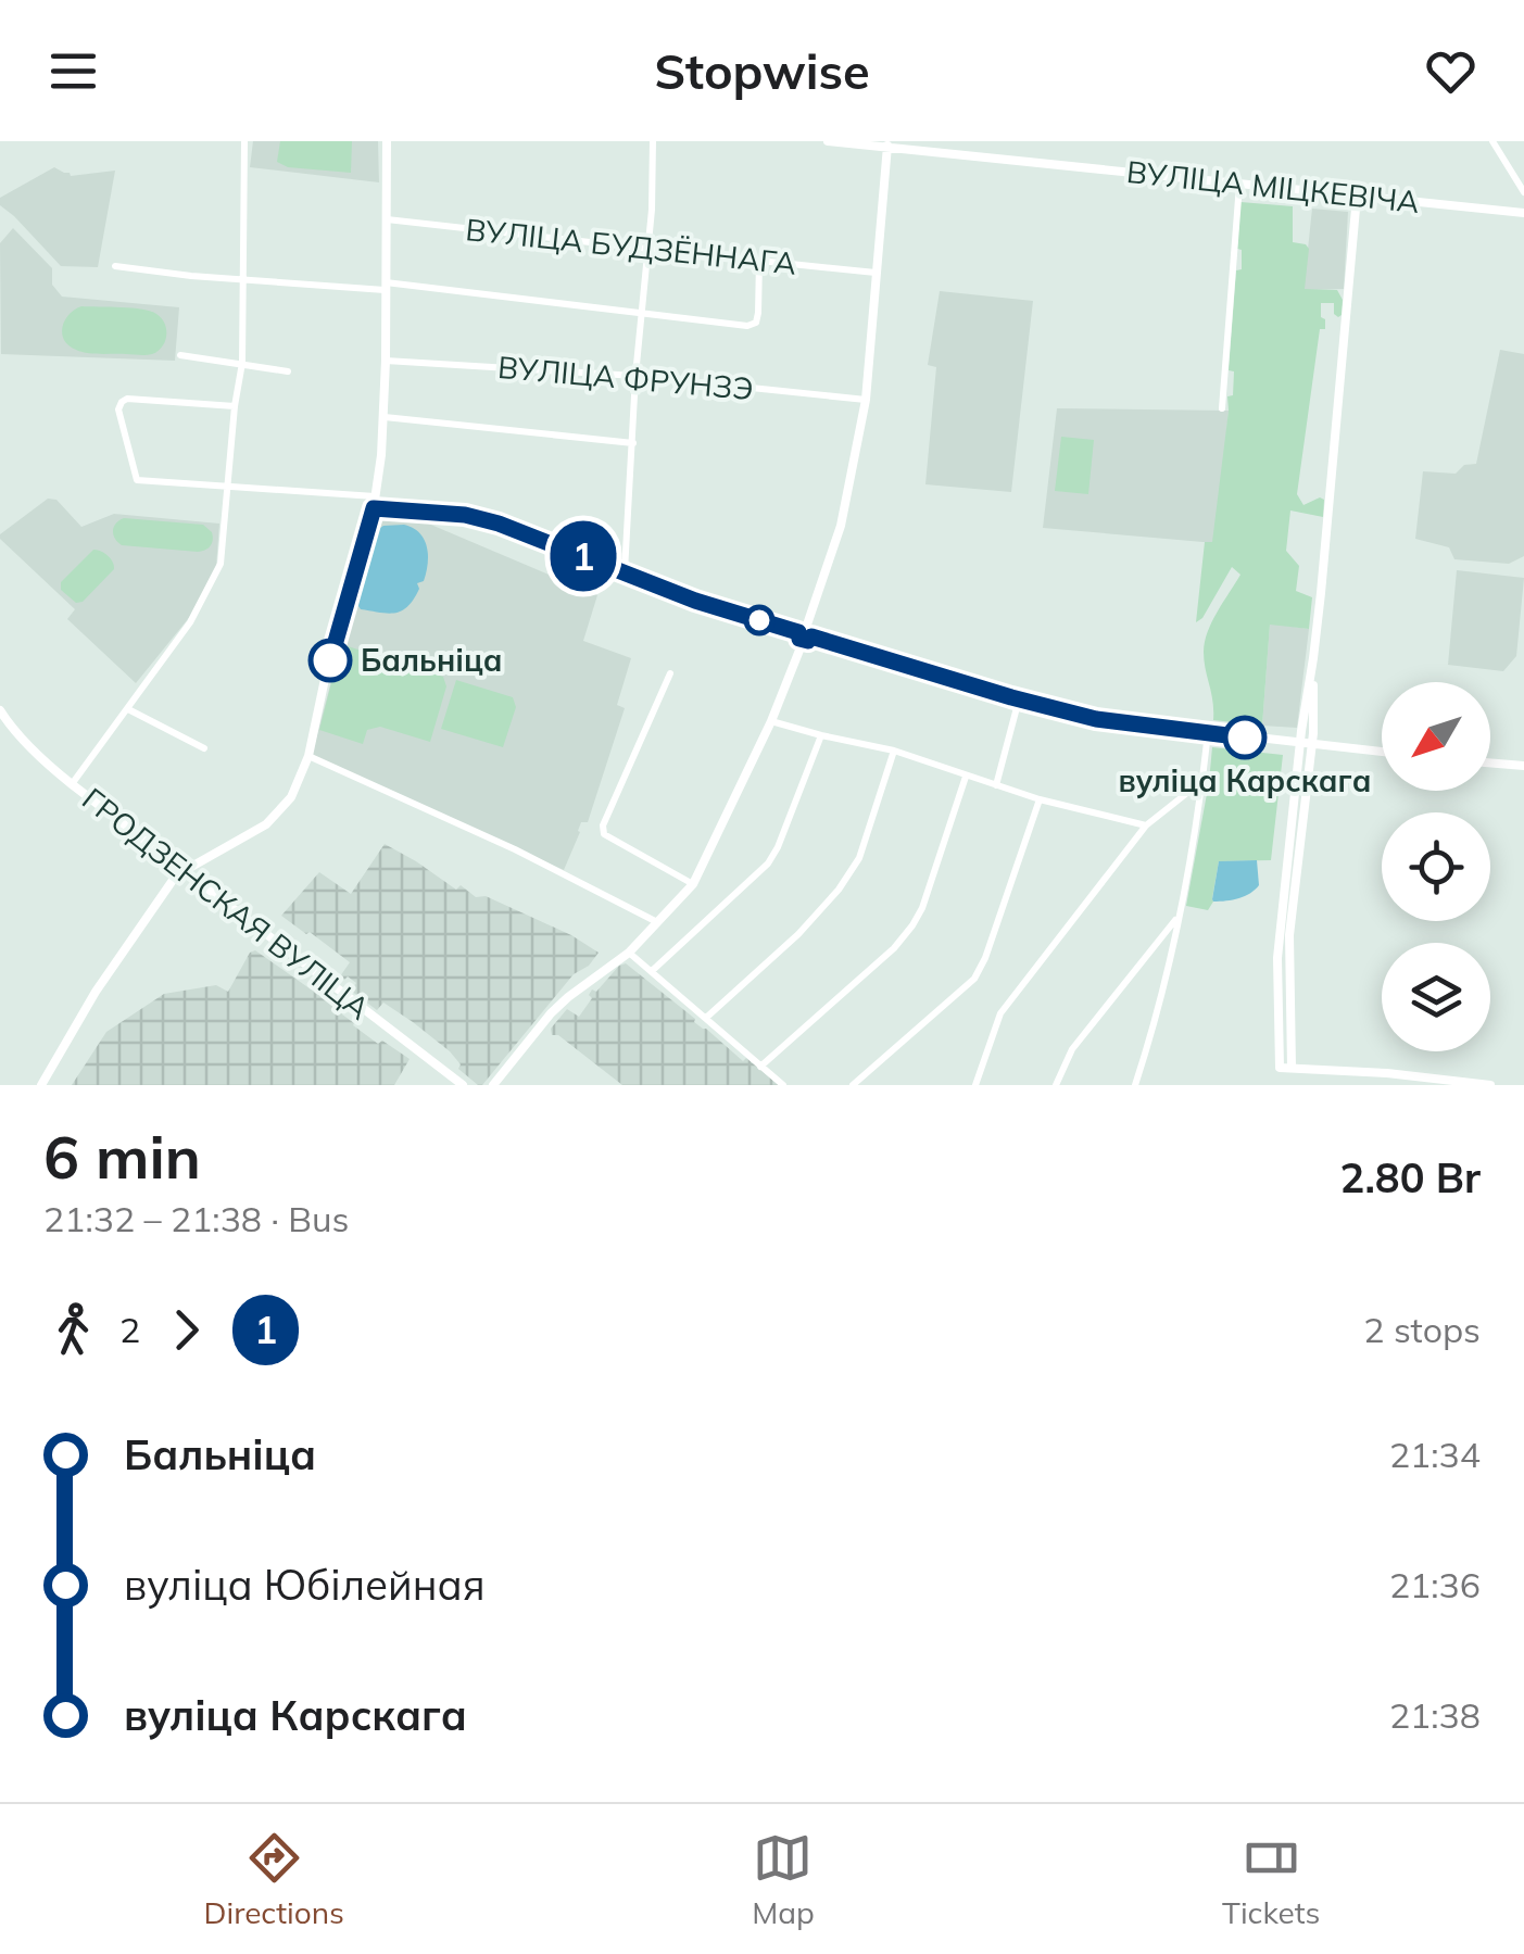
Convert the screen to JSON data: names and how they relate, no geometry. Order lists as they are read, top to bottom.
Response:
{
  "streets": {
    "street": [
      "ВУЛІЦА МІЦКЕВІЧА",
      "ВУЛІЦА БУДЗЁННАГА",
      "ВУЛІЦА ФРУНЗЭ",
      "ГРОДЗЕНСКАЯ ВУЛІЦА"
    ]
  },
  "places": ["Бальніца", "вуліца Карскага"],
  "lines": ["bus line 1"],
  "north": "bottom left",
  "page": {
    "header": "Stopwise",
    "on_map": "1",
    "heading": ["6 min", "21:32 – 21:38 · Bus", "2.80 Br"],
    "legs": ["2", "1", "2 stops"],
    "list": [
      {
        "name": "Бальніца",
        "value": "21:34"
      },
      {
        "name": "вуліца Юбілейная",
        "value": "21:36"
      },
      {
        "name": "вуліца Карскага",
        "value": "21:38"
      }
    ],
    "tabs": ["Directions", "Map", "Tickets"]
  }
}
